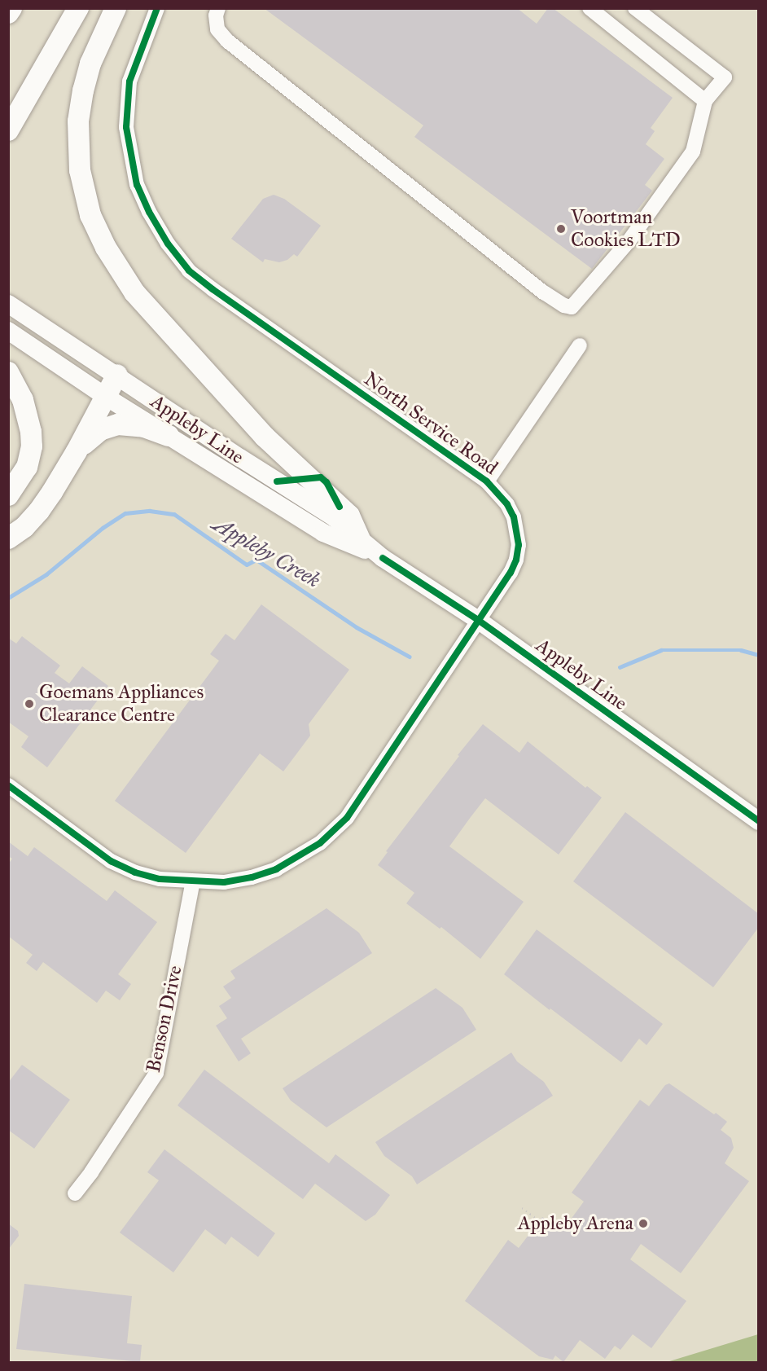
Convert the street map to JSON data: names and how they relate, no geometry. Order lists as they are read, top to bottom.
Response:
{
  "streets": {
    "main road": ["Appleby Line"],
    "street": ["North Service Road", "Benson Drive"]
  },
  "crossings": [
    ["North Service Road", "Appleby Line"],
    ["North Service Road", "Benson Drive"]
  ],
  "water": ["Appleby Creek"],
  "places": ["Voortman Cookies LTD", "Goemans Appliances Clearance Centre", "Appleby Arena"]
}
